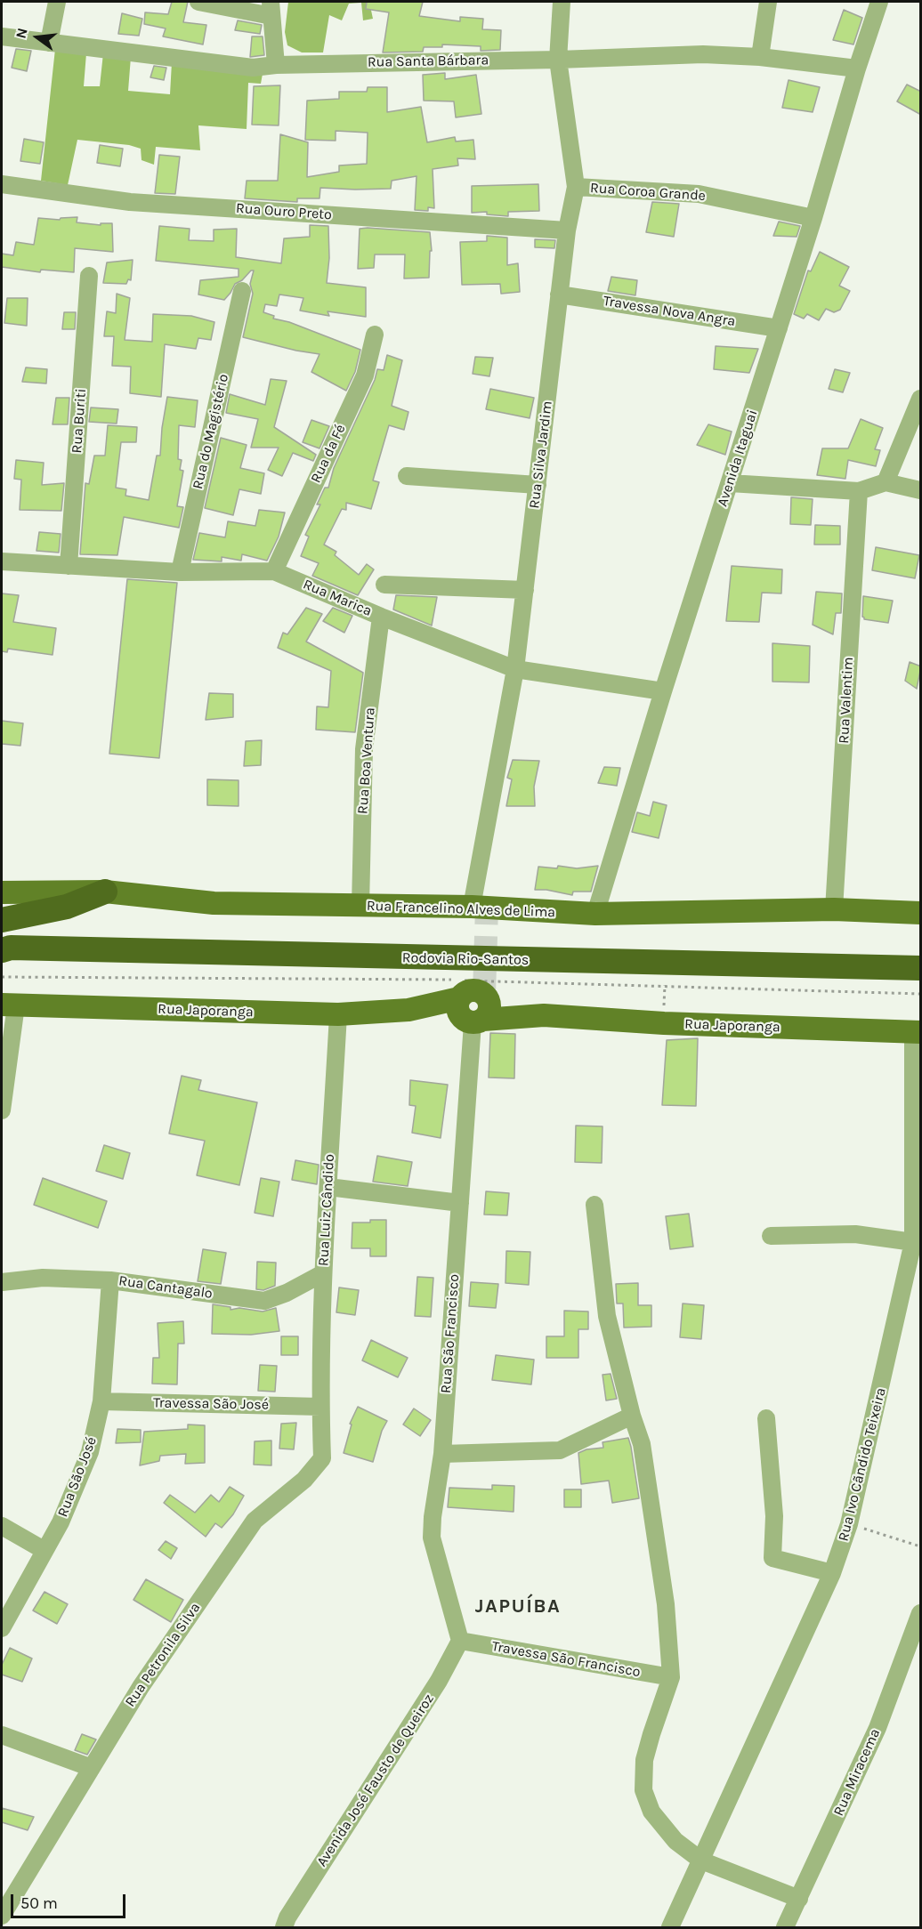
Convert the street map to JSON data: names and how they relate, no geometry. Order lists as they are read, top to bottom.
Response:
{
  "streets": {
    "highway": ["Rodovia Rio-Santos"],
    "main road": ["Rua Francelino Alves de Lima", "Rua Japoranga"],
    "street": [
      "Rua Santa Bárbara",
      "Rua Coroa Grande",
      "Rua Ouro Preto",
      "Travessa Nova Angra",
      "Rua Buriti",
      "Rua do Magistério",
      "Rua da Fé",
      "Rua Silva Jardim",
      "Avenida Itaguai",
      "Rua Marica",
      "Rua Valentim",
      "Rua Boa Ventura",
      "Rua Luiz Cândido",
      "Rua Cantagalo",
      "Rua São Francisco",
      "Travessa São José",
      "Rua Ivo Cãndido Teixeira",
      "Rua São José",
      "Rua Petronila Silva",
      "Travessa São Francisco",
      "Rua Miracema",
      "Avenida José Fausto de Queiroz"
    ]
  },
  "crossings": [
    ["Rua Santa Bárbara", "Rua Silva Jardim"],
    ["Rua Santa Bárbara", "Avenida Itaguai"],
    ["Rua Coroa Grande", "Rua Silva Jardim"],
    ["Rua Coroa Grande", "Avenida Itaguai"],
    ["Rua Ouro Preto", "Rua Silva Jardim"],
    ["Travessa Nova Angra", "Rua Silva Jardim"],
    ["Travessa Nova Angra", "Avenida Itaguai"],
    ["Rua Buriti", "Rua Marica"],
    ["Rua do Magistério", "Rua Marica"],
    ["Rua da Fé", "Rua Marica"],
    ["Rua Silva Jardim", "Rua Marica"],
    ["Rua Silva Jardim", "Rua Francelino Alves de Lima"],
    ["Avenida Itaguai", "Rua Marica"],
    ["Avenida Itaguai", "Rua Francelino Alves de Lima"],
    ["Rua Marica", "Rua Boa Ventura"],
    ["Rua Valentim", "Rua Francelino Alves de Lima"],
    ["Rua Boa Ventura", "Rua Francelino Alves de Lima"],
    ["Rua Japoranga", "Rua Luiz Cândido"],
    ["Rua Japoranga", "Rua São Francisco"],
    ["Rua Japoranga", "Rua Ivo Cãndido Teixeira"],
    ["Rua Luiz Cândido", "Rua Cantagalo"],
    ["Rua Luiz Cândido", "Travessa São José"],
    ["Rua Luiz Cândido", "Rua Petronila Silva"],
    ["Rua Cantagalo", "Rua São José"],
    ["Rua São Francisco", "Travessa São Francisco"],
    ["Rua São Francisco", "Avenida José Fausto de Queiroz"],
    ["Travessa São José", "Rua São José"],
    ["Travessa São José", "Rua Petronila Silva"],
    ["Travessa São Francisco", "Avenida José Fausto de Queiroz"]
  ],
  "districts": ["JAPUÍBA"],
  "scale_bar": "50 m",
  "north": "left"
}
